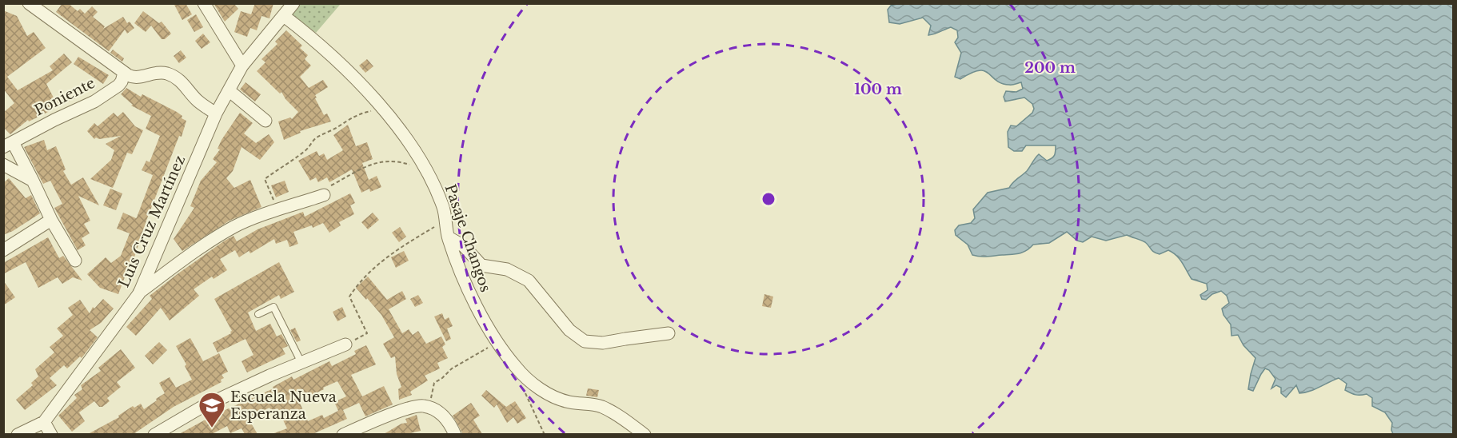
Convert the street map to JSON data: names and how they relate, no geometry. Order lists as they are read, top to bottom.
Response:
{
  "streets": {
    "street": ["Poniente", "Luis Cruz Martínez", "Pasaje Changos"]
  },
  "crossings": [
    ["Luis Cruz Martínez", "Pasaje Changos"]
  ],
  "places": {
    "school or university": ["Escuela Nueva Esperanza"]
  },
  "rings": ["200 m", "100 m"]
}
